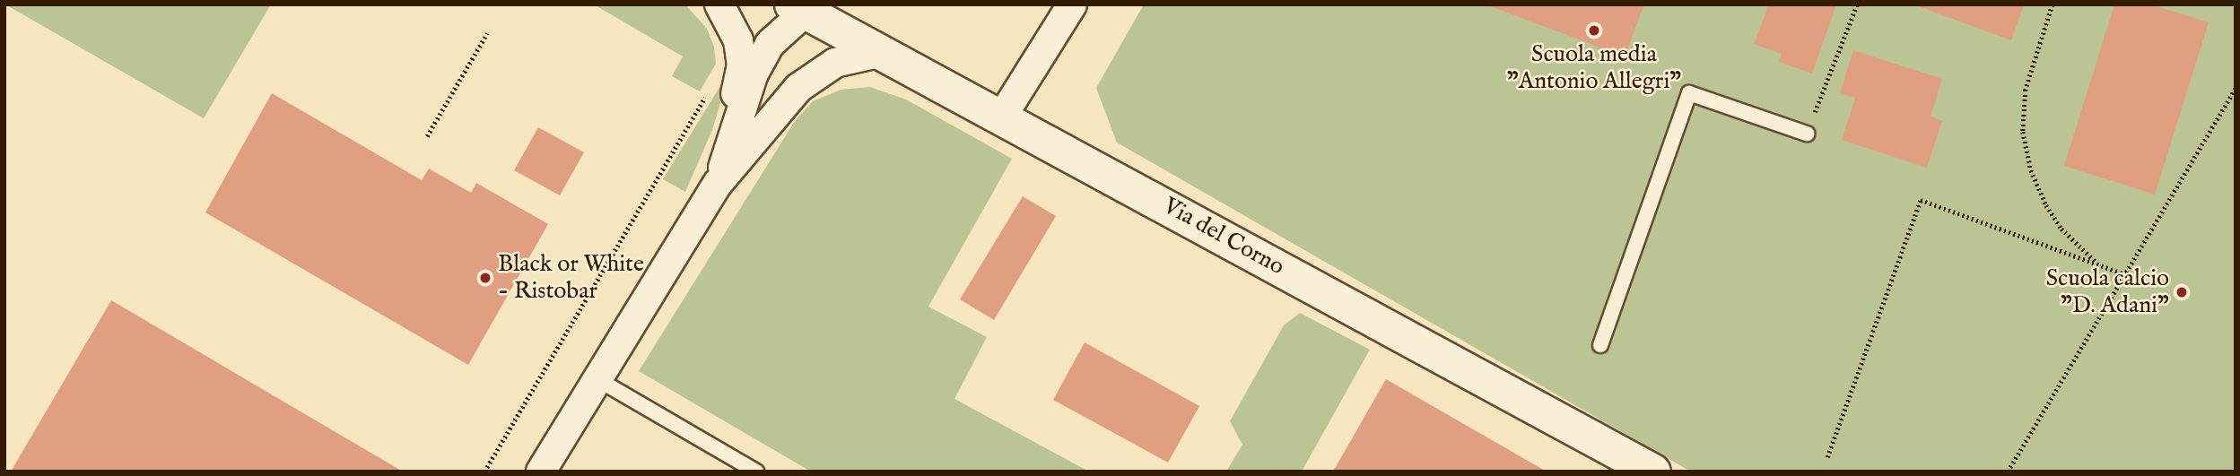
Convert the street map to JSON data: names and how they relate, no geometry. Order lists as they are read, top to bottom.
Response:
{
  "streets": {
    "street": ["Via del Corno"]
  },
  "places": ["Scuola media \"Antonio Allegri\"", "Black or White - Ristobar", "Scuola calcio \"D. Adani\""]
}
